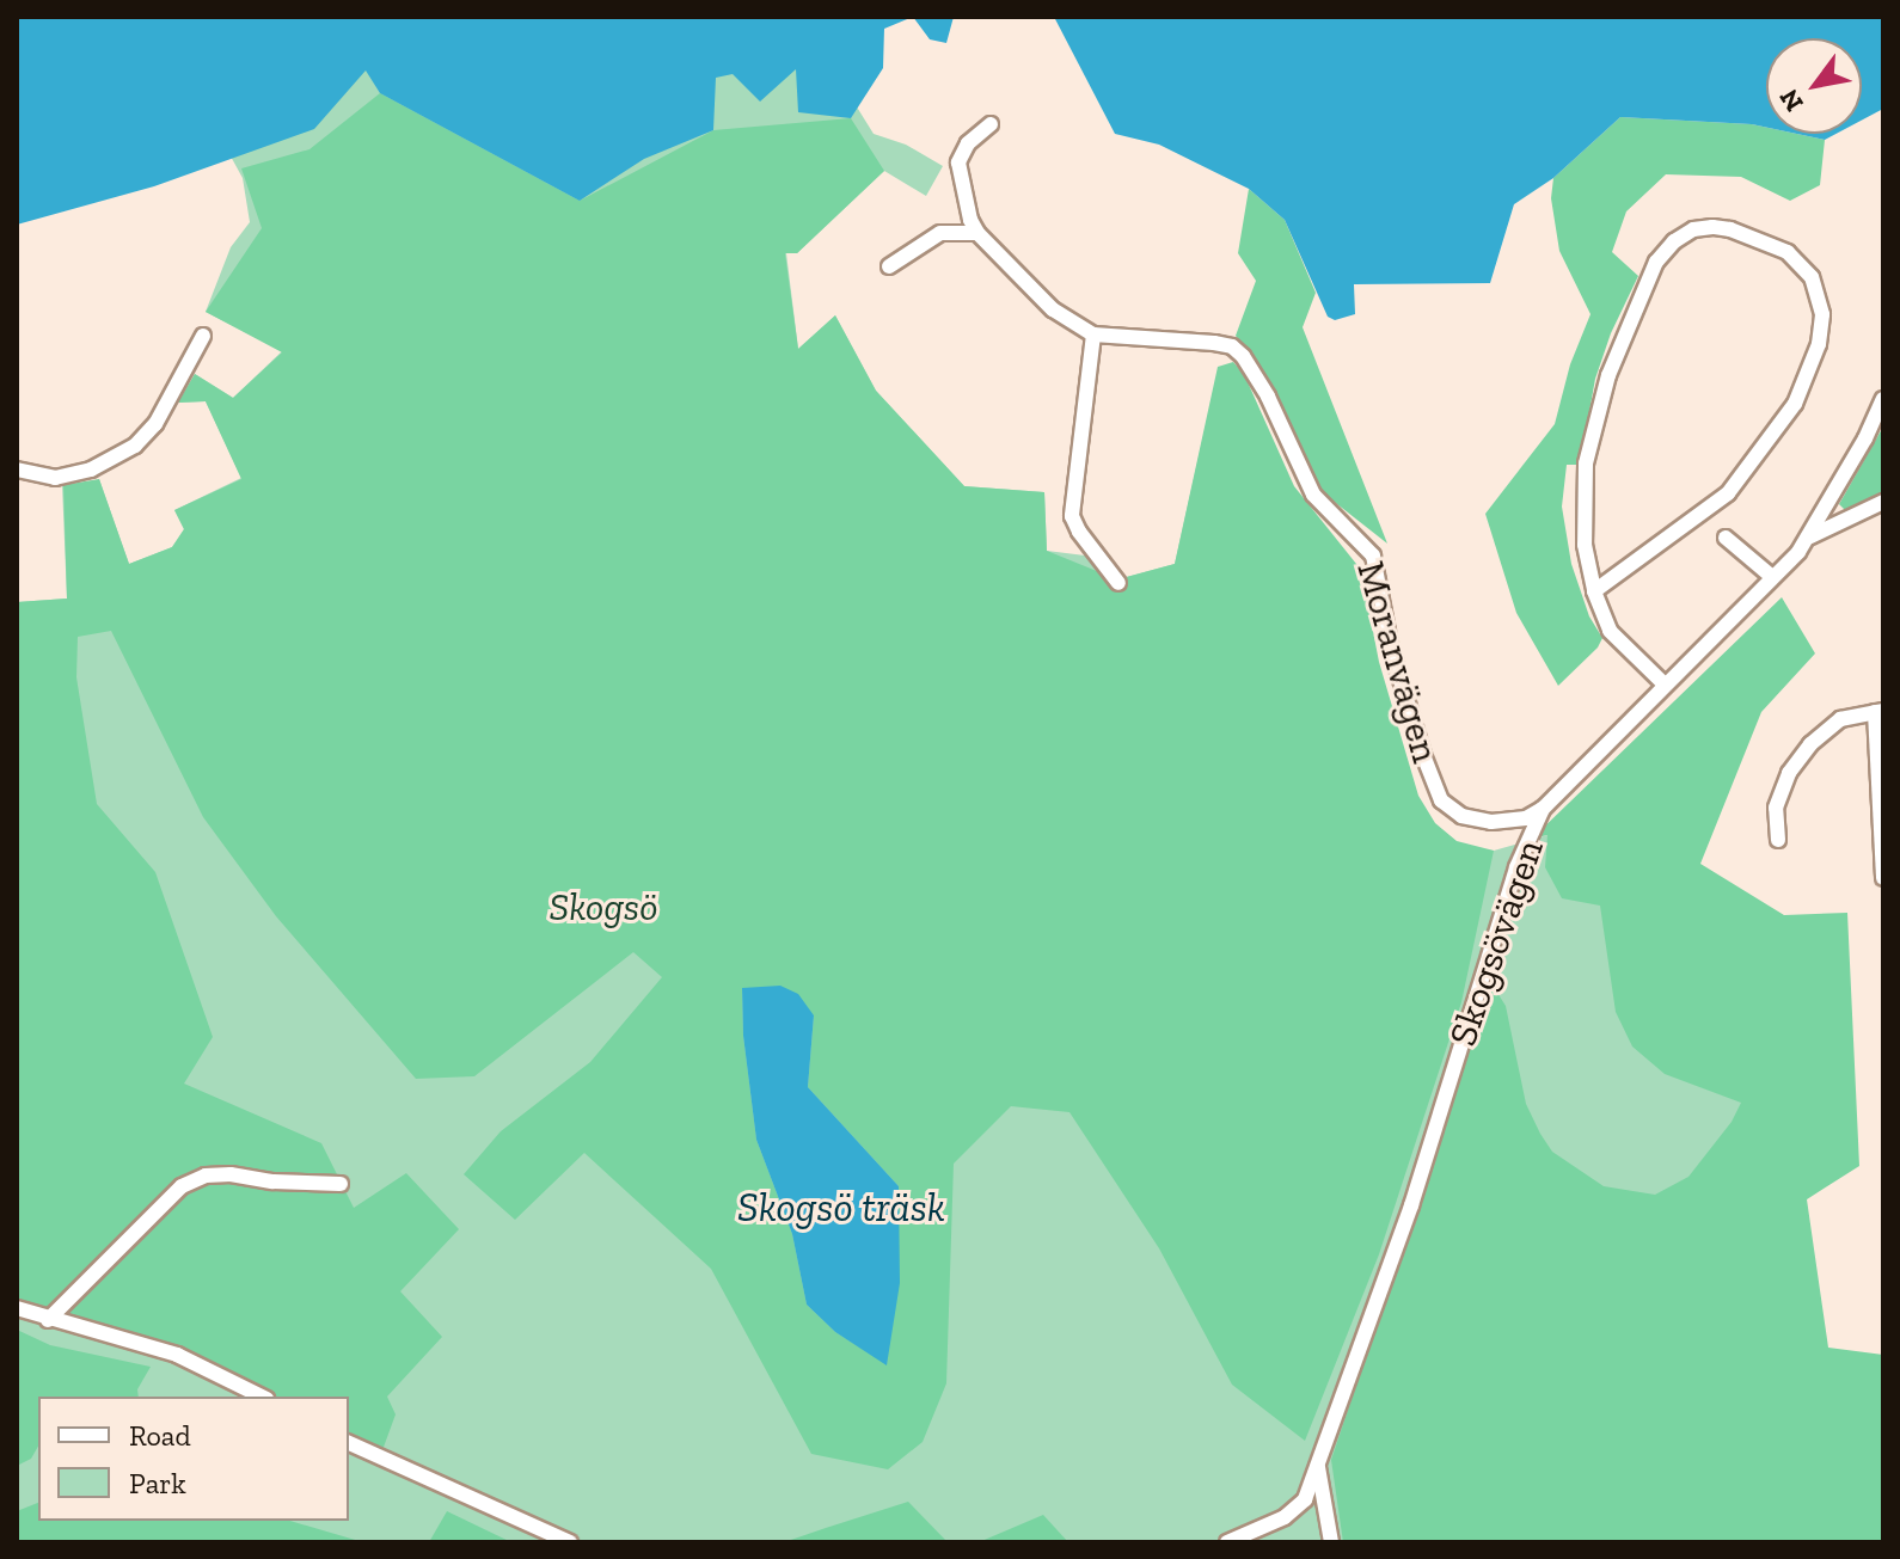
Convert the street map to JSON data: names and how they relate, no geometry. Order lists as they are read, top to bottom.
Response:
{
  "streets": {
    "street": ["Moranvägen", "Skogsövägen"]
  },
  "crossings": [
    ["Moranvägen", "Skogsövägen"]
  ],
  "water": ["Skogsö träsk"],
  "parks": ["Skogsö"],
  "legend": ["Road", "Park"],
  "north": "bottom left"
}
